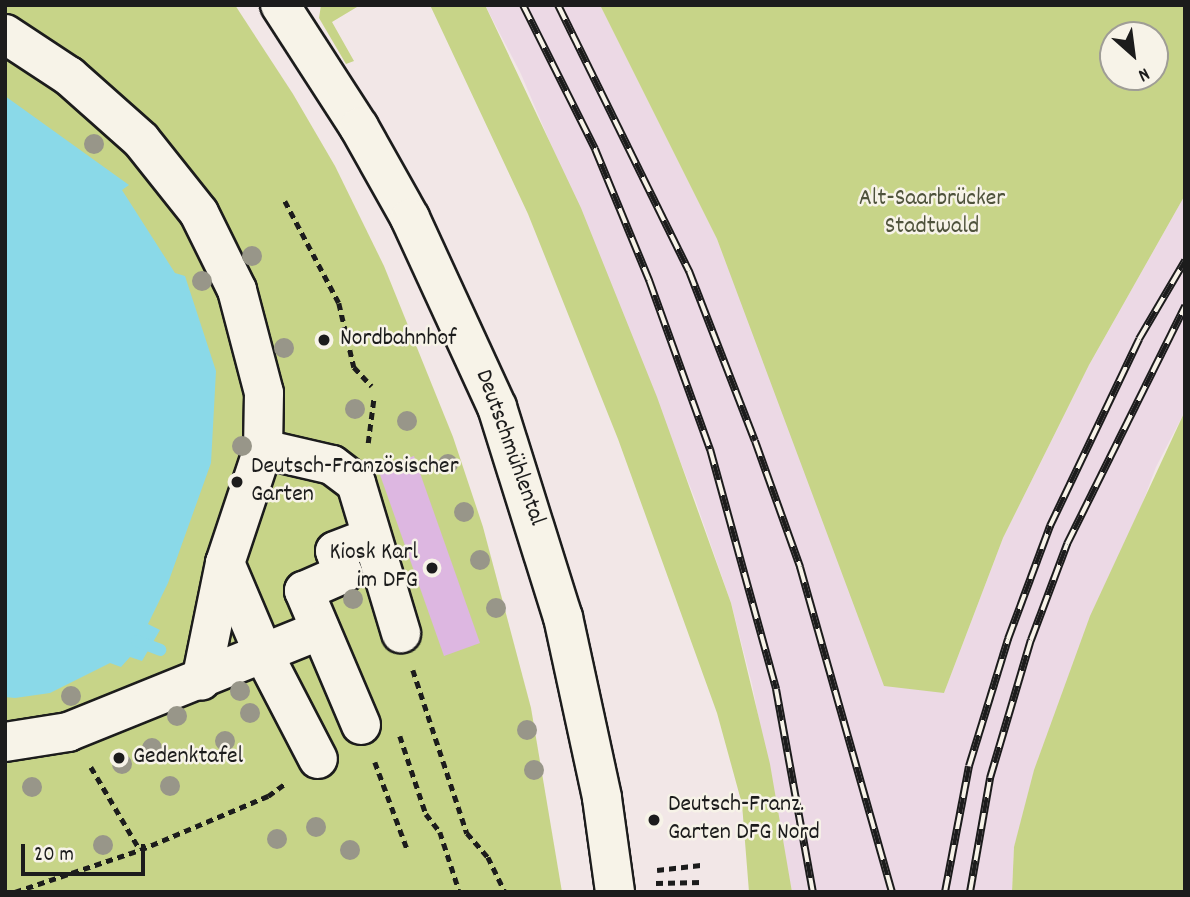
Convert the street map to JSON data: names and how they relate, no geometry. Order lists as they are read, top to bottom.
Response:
{
  "streets": {
    "street": ["Deutschmühlental"]
  },
  "parks": ["Alt-Saarbrücker Stadtwald"],
  "places": [
    "Nordbahnhof",
    "Deutsch-Französischer Garten",
    "Kiosk Karl im DFG",
    "Gedenktafel",
    "Deutsch-Franz. Garten DFG Nord"
  ],
  "scale_bar": "20 m",
  "north": "bottom right"
}
